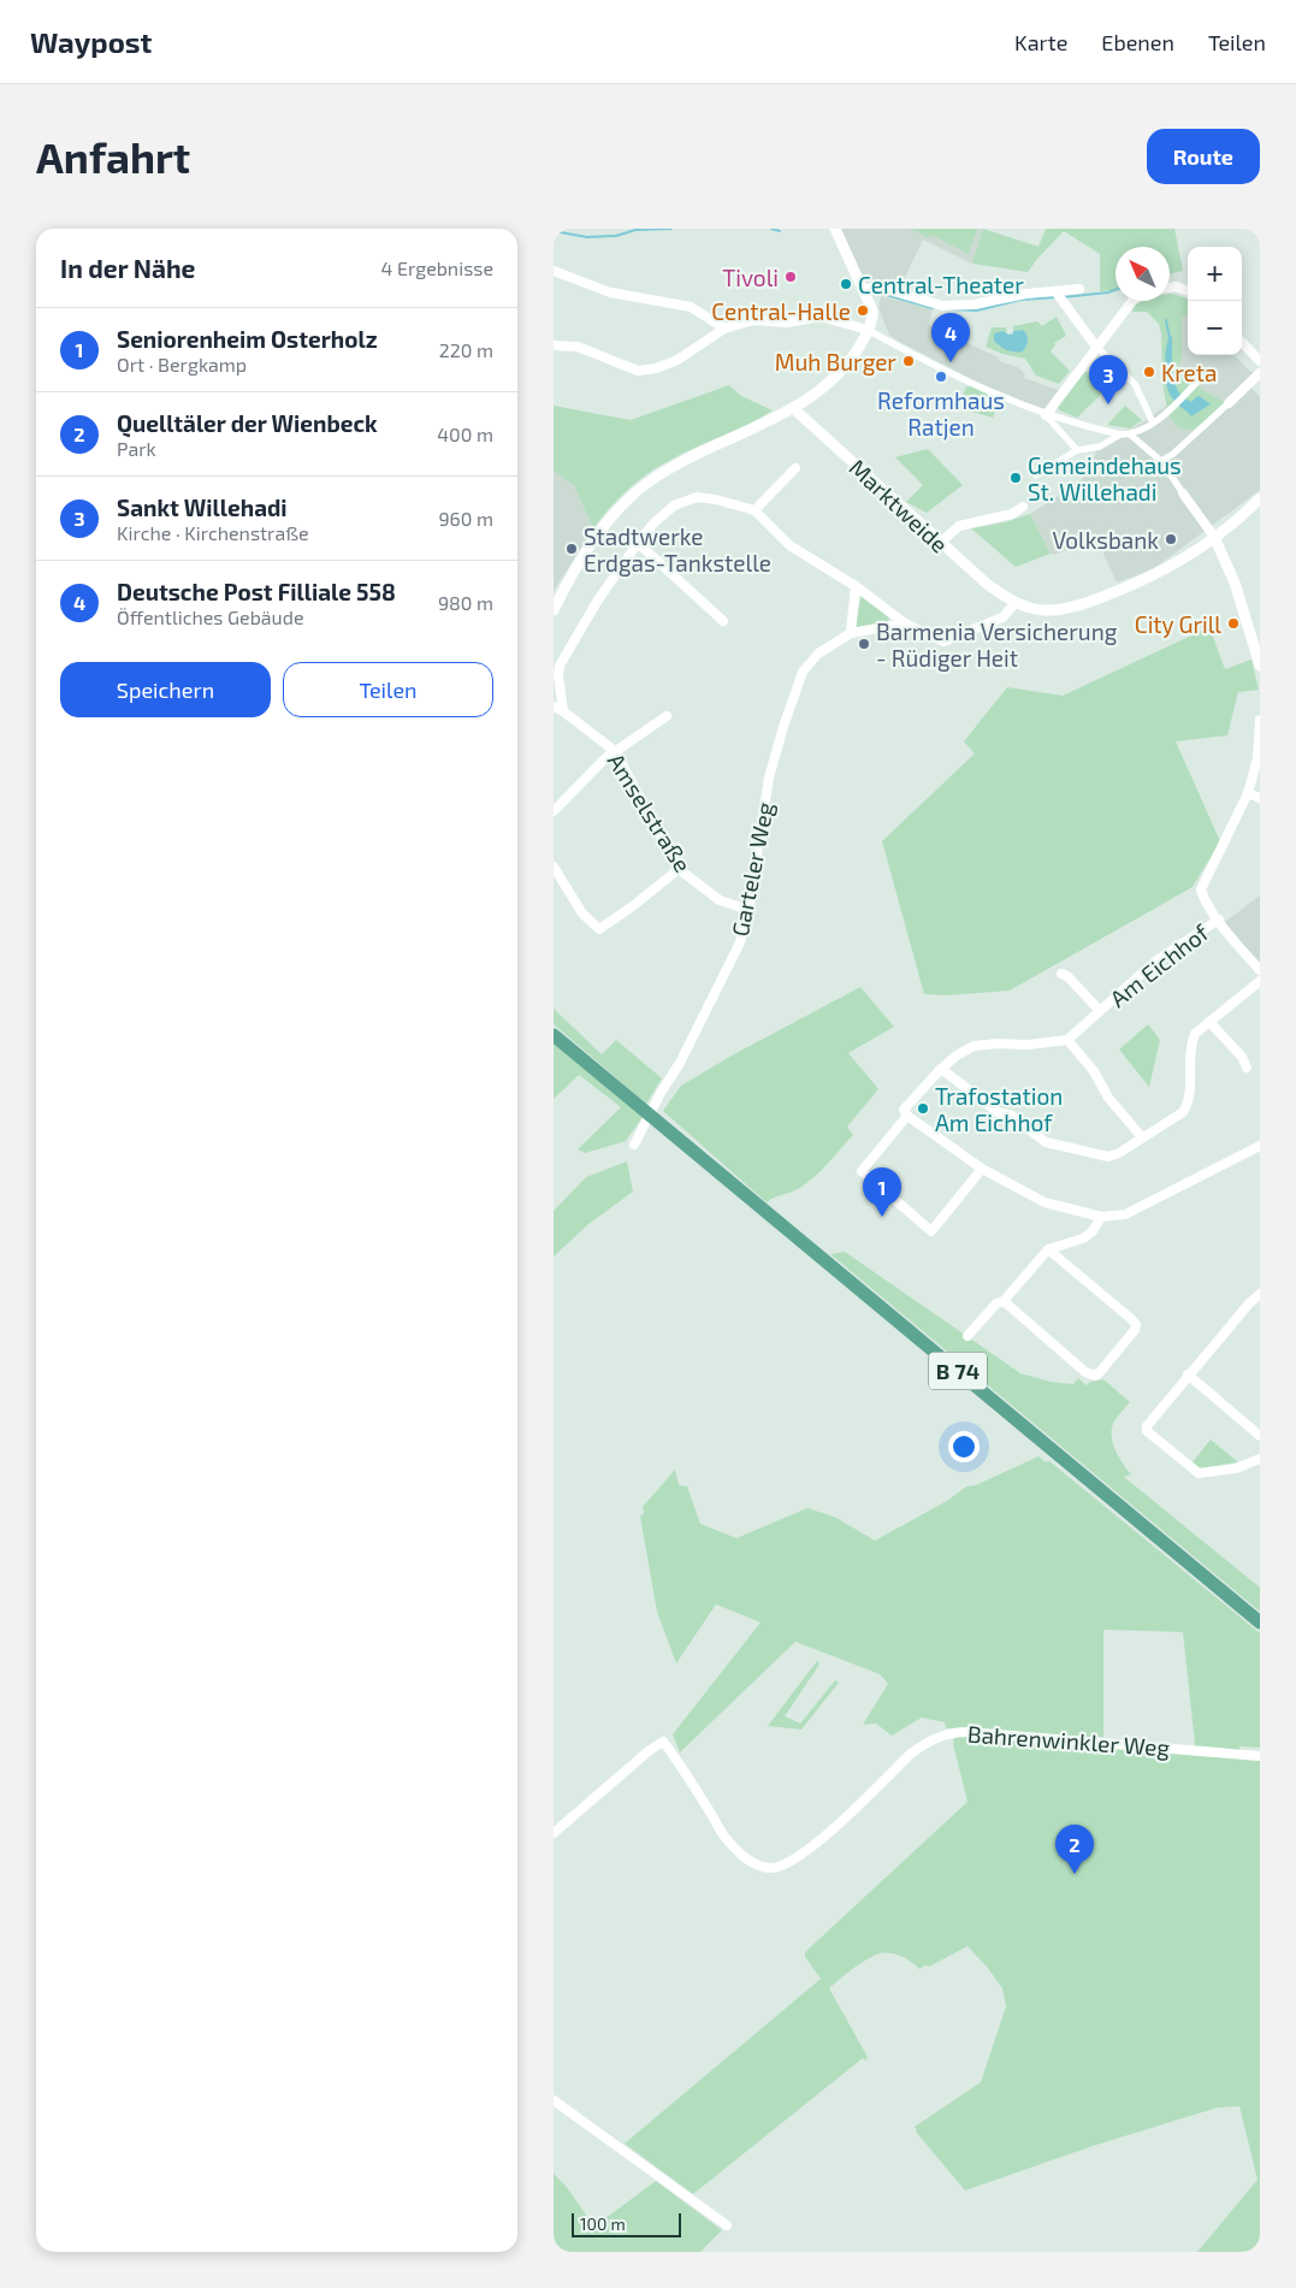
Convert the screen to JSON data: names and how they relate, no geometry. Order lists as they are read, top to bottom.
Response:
{
  "streets": {
    "main road": ["B 74"],
    "street": [
      "Marktweide",
      "Amselstraße",
      "Garteler Weg",
      "Am Eichhof",
      "Bahrenwinkler Weg"
    ]
  },
  "crossings": [
    ["Amselstraße", "Garteler Weg"]
  ],
  "places": [
    "Tivoli",
    "Central-Theater",
    "Central-Halle",
    "Muh Burger",
    "Kreta",
    "Reformhaus Ratjen",
    "Gemeindehaus St. Willehadi",
    "Volksbank",
    "Stadtwerke Erdgas-Tankstelle",
    "City Grill",
    "Barmenia Versicherung - Rüdiger Heit",
    "Trafostation Am Eichhof"
  ],
  "scale_bar": "100 m",
  "north": "top left",
  "page": {
    "header": "Waypost",
    "nav": ["Karte", "Ebenen", "Teilen"],
    "buttons": [
      "Route",
      ["Speichern", "Teilen"]
    ],
    "title": "Anfahrt",
    "heading": ["In der Nähe", "4 Ergebnisse"],
    "map_buttons": ["+", "−"],
    "list": [
      {
        "mark": "1",
        "name": "Seniorenheim Osterholz",
        "note": "Ort · Bergkamp",
        "value": "220 m"
      },
      {
        "mark": "2",
        "name": "Quelltäler der Wienbeck",
        "note": "Park",
        "value": "400 m"
      },
      {
        "mark": "3",
        "name": "Sankt Willehadi",
        "note": "Kirche · Kirchenstraße",
        "value": "960 m"
      },
      {
        "mark": "4",
        "name": "Deutsche Post Filliale 558",
        "note": "Öffentliches Gebäude",
        "value": "980 m"
      }
    ],
    "pins": [
      "4",
      "3",
      "1",
      "2"
    ],
    "scale": "100 m"
  }
}
